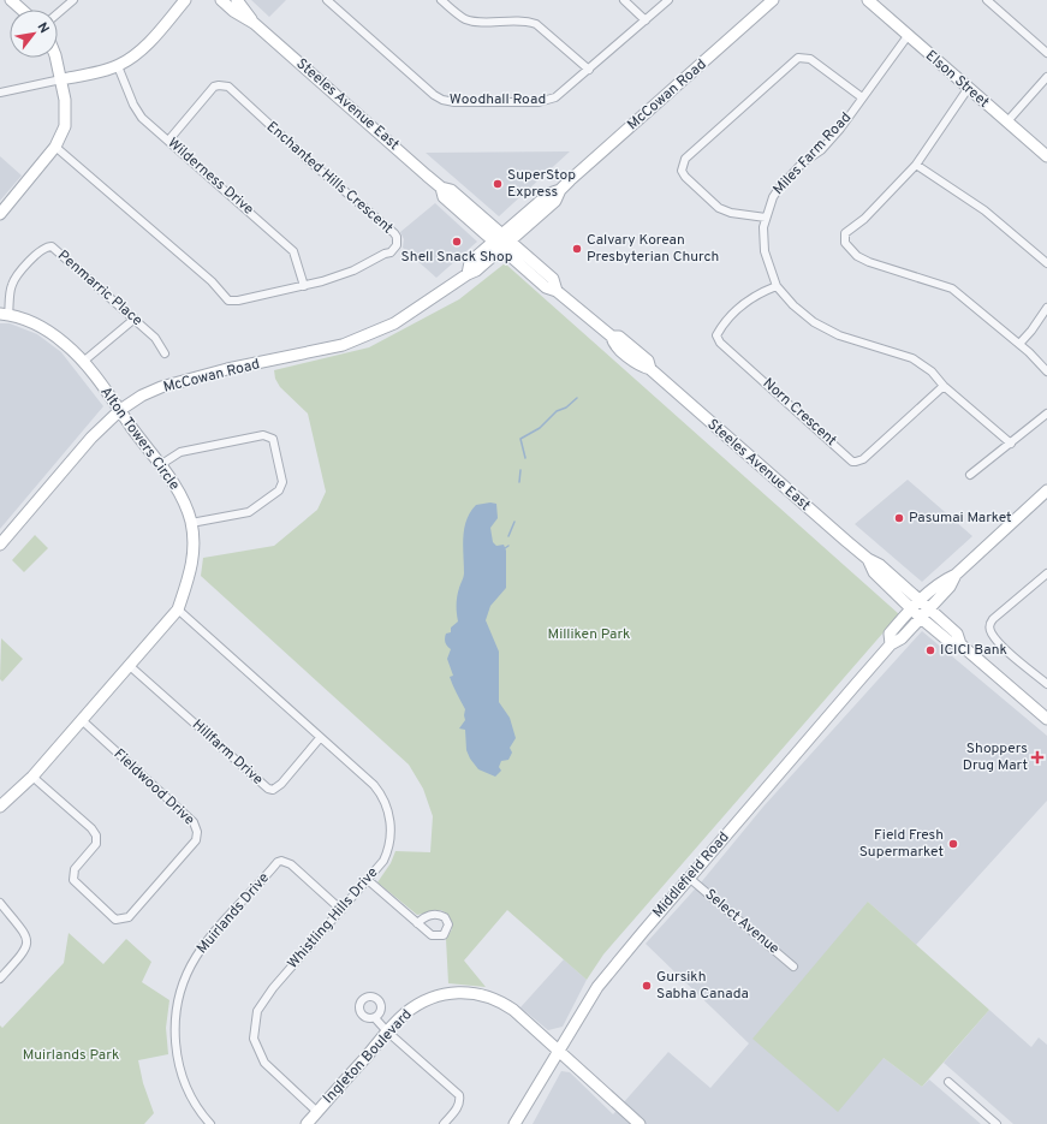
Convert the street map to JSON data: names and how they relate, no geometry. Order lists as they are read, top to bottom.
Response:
{
  "streets": {
    "main road": [
      "Elson Street",
      "McCowan Road",
      "Steeles Avenue East",
      "Alton Towers Circle",
      "Middlefield Road",
      "Ingleton Boulevard"
    ],
    "street": [
      "Woodhall Road",
      "Miles Farm Road",
      "Wilderness Drive",
      "Enchanted Hills Crescent",
      "Penmarric Place",
      "Norn Crescent",
      "Hillfarm Drive",
      "Fieldwood Drive",
      "Muirlands Drive",
      "Whistling Hills Drive",
      "Select Avenue"
    ]
  },
  "crossings": [
    ["Elson Street", "Miles Farm Road"],
    ["McCowan Road", "Steeles Avenue East"],
    ["McCowan Road", "Alton Towers Circle"],
    ["Steeles Avenue East", "Middlefield Road"],
    ["Miles Farm Road", "Norn Crescent"],
    ["Wilderness Drive", "Enchanted Hills Crescent"],
    ["Penmarric Place", "Alton Towers Circle"],
    ["Alton Towers Circle", "Hillfarm Drive"],
    ["Alton Towers Circle", "Fieldwood Drive"],
    ["Alton Towers Circle", "Whistling Hills Drive"],
    ["Hillfarm Drive", "Whistling Hills Drive"],
    ["Middlefield Road", "Select Avenue"],
    ["Middlefield Road", "Ingleton Boulevard"],
    ["Muirlands Drive", "Whistling Hills Drive"],
    ["Whistling Hills Drive", "Ingleton Boulevard"]
  ],
  "parks": ["Milliken Park", "Muirlands Park"],
  "places": {
    "other": [
      "SuperStop Express",
      "Shell Snack Shop",
      "Calvary Korean Presbyterian Church",
      "Pasumai Market",
      "ICICI Bank",
      "Field Fresh Supermarket",
      "Gursikh Sabha Canada"
    ],
    "health": ["Shoppers Drug Mart"]
  },
  "north": "top right"
}
